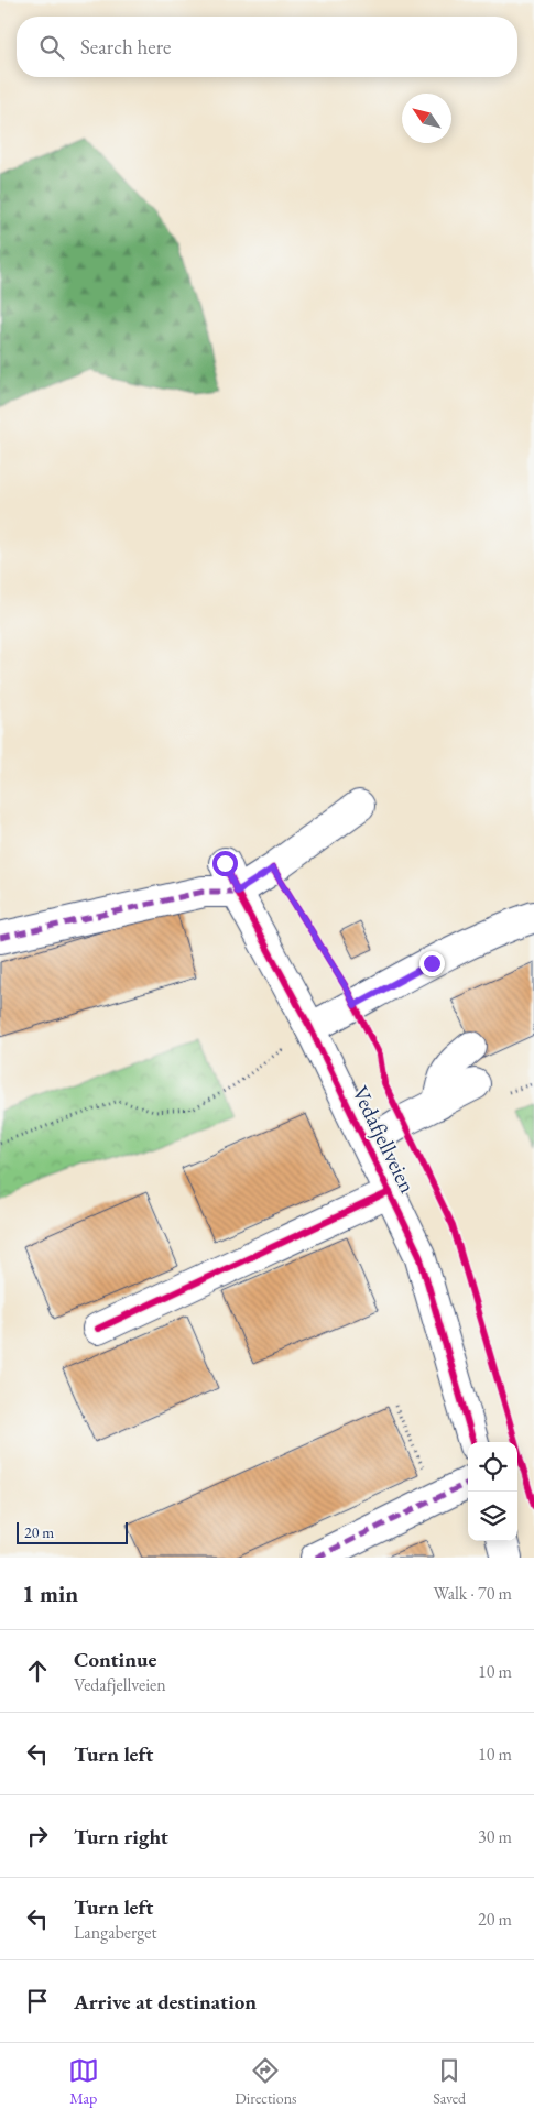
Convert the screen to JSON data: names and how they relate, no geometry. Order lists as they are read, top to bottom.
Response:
{
  "streets": {
    "street": ["Vedafjellveien"]
  },
  "scale_bar": "20 m",
  "north": "top left",
  "page": {
    "search": "Search here",
    "scale": "20 m",
    "heading": ["1 min", "Walk · 70 m"],
    "list": [
      ["Continue", "Vedafjellveien", "10 m"],
      ["Turn left", "10 m"],
      ["Turn right", "30 m"],
      ["Turn left", "Langaberget", "20 m"],
      "Arrive at destination"
    ],
    "nav": ["Map", "Directions", "Saved"]
  }
}
